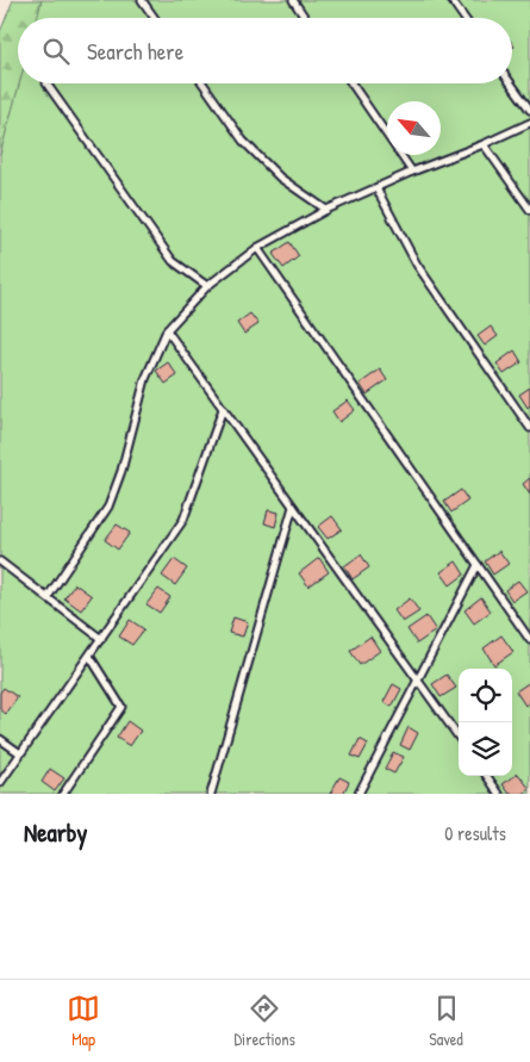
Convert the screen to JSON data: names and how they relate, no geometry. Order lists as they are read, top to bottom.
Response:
{
  "north": "top left",
  "page": {
    "search": "Search here",
    "heading": ["Nearby", "0 results"],
    "nav": ["Map", "Directions", "Saved"]
  }
}
